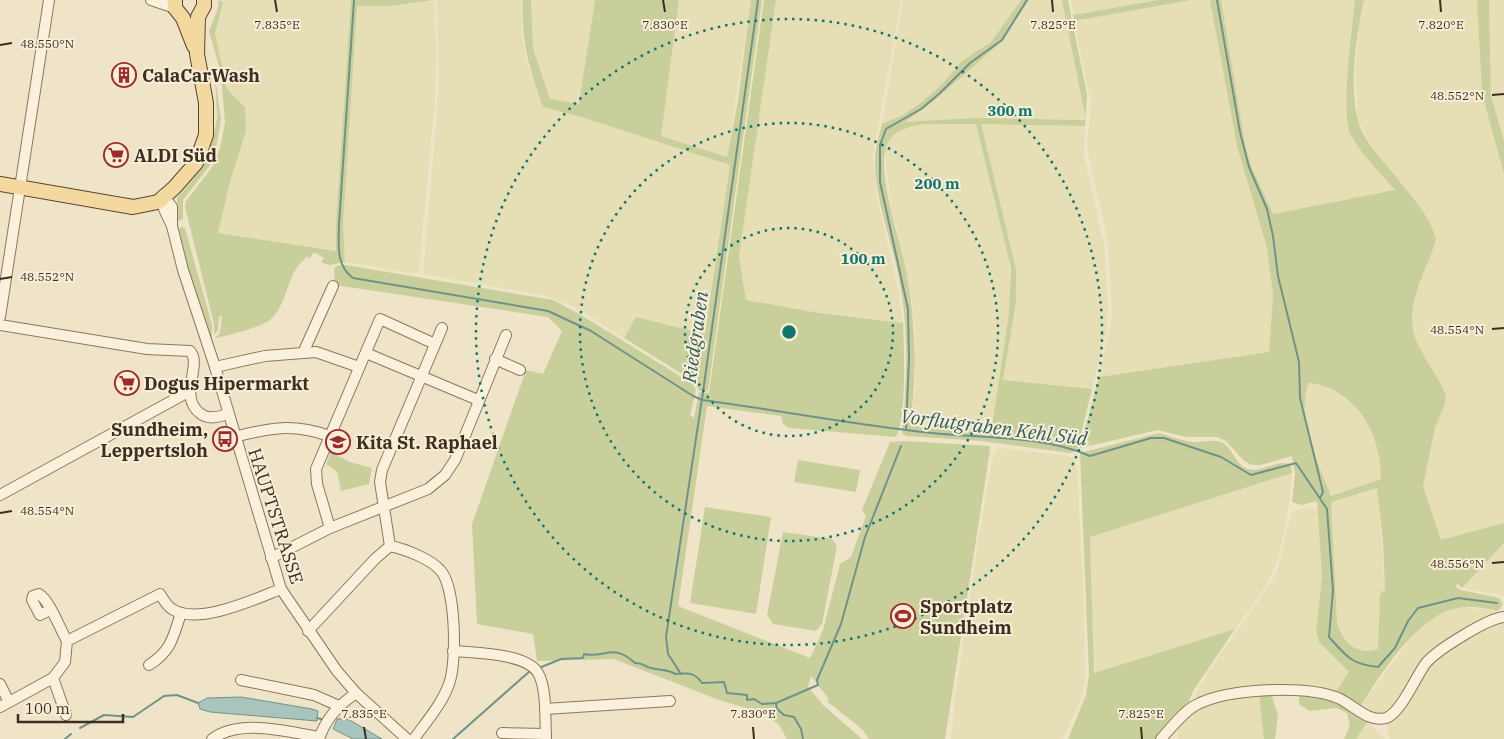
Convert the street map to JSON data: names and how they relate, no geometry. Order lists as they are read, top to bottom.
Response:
{
  "streets": {
    "street": ["HAUPTSTRASSE"]
  },
  "water": ["Riedgraben", "Vorflutgraben Kehl Süd"],
  "places": {
    "building": ["CalaCarWash"],
    "supermarket": ["ALDI Süd", "Dogus Hipermarkt"],
    "bus stop": ["Sundheim, Leppertsloh"],
    "school or university": ["Kita St. Raphael"],
    "sports": ["Sportplatz Sundheim"]
  },
  "scale_bar": "100 m",
  "coordinates": [
    "7.835°E",
    "7.830°E",
    "7.825°E",
    "7.820°E",
    "48.550°N",
    "48.552°N",
    "48.554°N",
    "48.556°N"
  ],
  "rings": ["300 m", "200 m", "100 m"]
}
